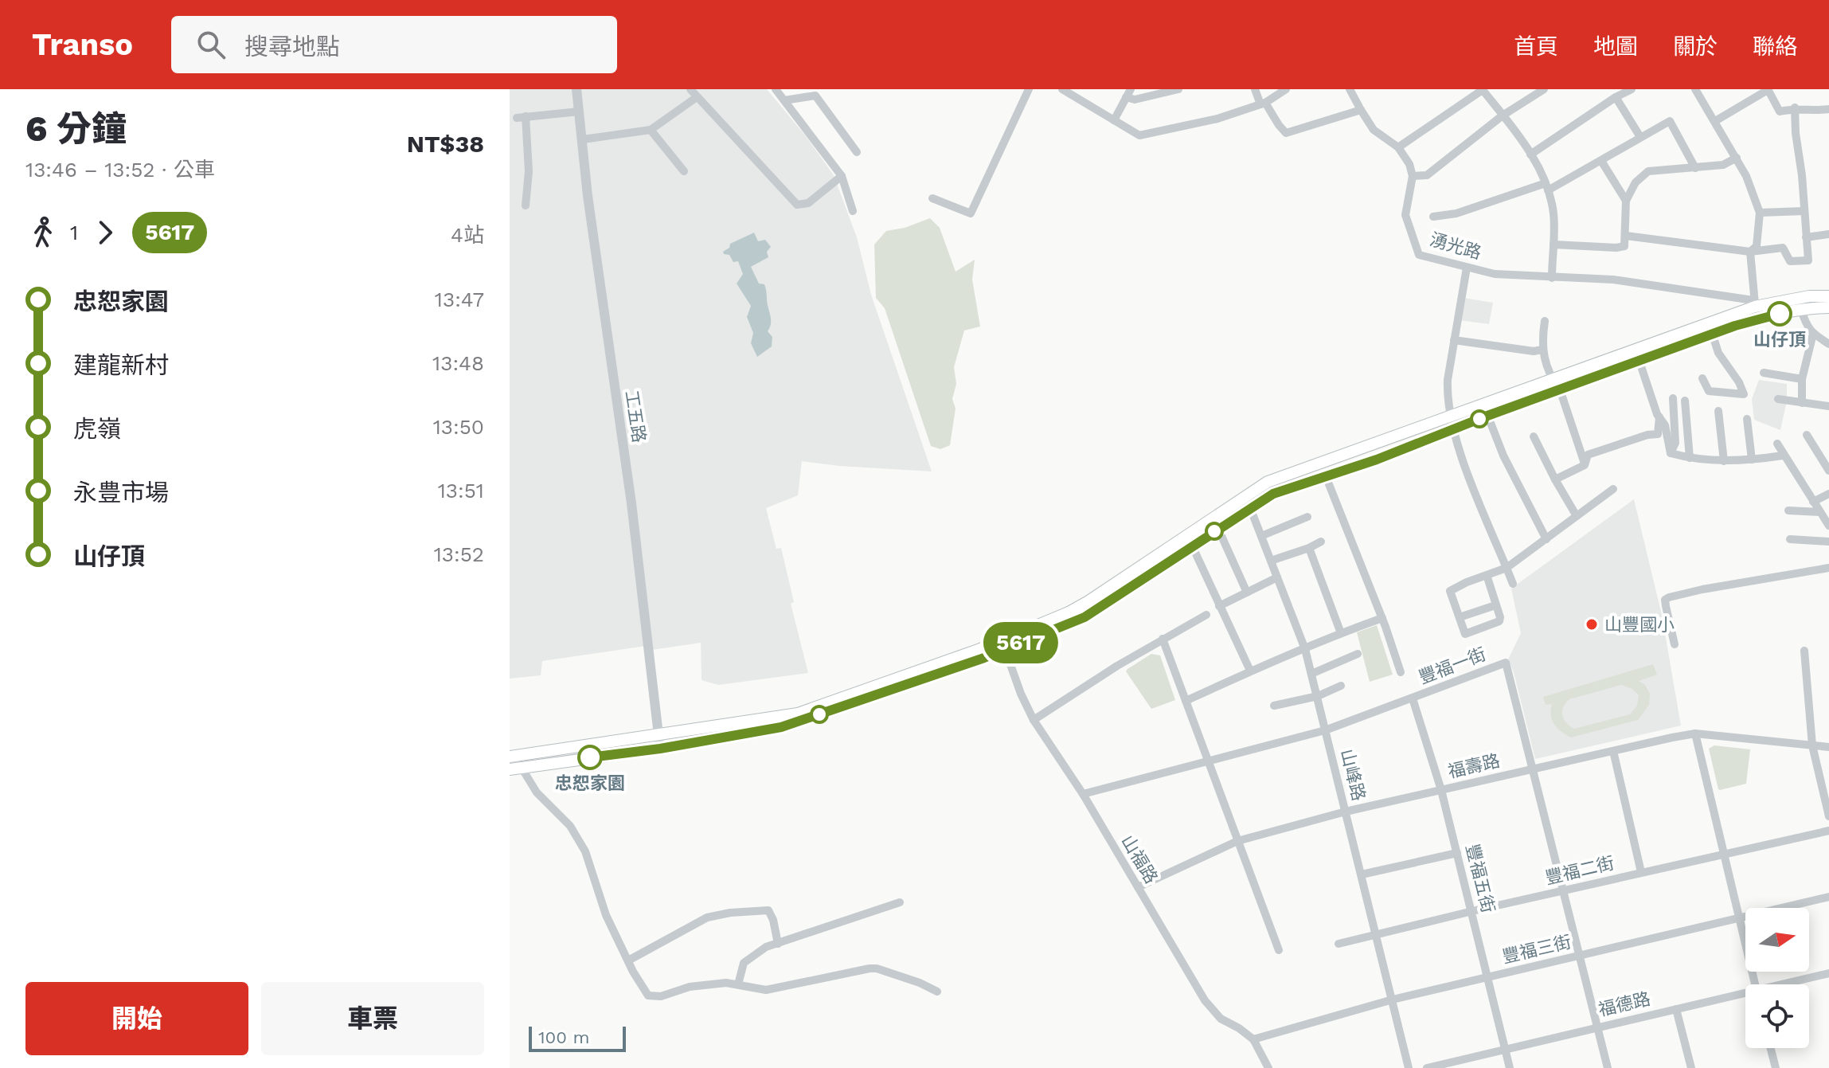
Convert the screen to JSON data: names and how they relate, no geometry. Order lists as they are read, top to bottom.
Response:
{
  "streets": {
    "street": [
      "湧光路",
      "工五路",
      "豐福一街",
      "福壽路",
      "山峰路",
      "山福路",
      "豐福二街",
      "豐福五街",
      "豐福三街",
      "福德路"
    ]
  },
  "crossings": [
    ["豐福一街", "福壽路"],
    ["豐福一街", "山峰路"],
    ["豐福一街", "山福路"],
    ["豐福一街", "豐福二街"],
    ["豐福一街", "豐福五街"],
    ["豐福一街", "豐福三街"],
    ["豐福一街", "福德路"],
    ["福壽路", "山峰路"],
    ["福壽路", "山福路"],
    ["福壽路", "豐福五街"],
    ["山峰路", "豐福二街"],
    ["山峰路", "豐福三街"],
    ["山福路", "豐福三街"],
    ["豐福二街", "豐福五街"],
    ["豐福五街", "豐福三街"],
    ["豐福五街", "福德路"]
  ],
  "places": ["山仔頂", "山豐國小", "忠恕家園"],
  "lines": ["bus line 5617"],
  "scale_bar": "100 m",
  "north": "right",
  "page": {
    "header": "Transo",
    "search": "搜尋地點",
    "nav": [
      "首頁",
      "地圖",
      "關於",
      "聯絡"
    ],
    "heading": ["6 分鐘", "13:46 – 13:52 · 公車", "NT$38"],
    "on_map": "5617",
    "legs": ["1", "5617", "4站"],
    "list": [
      {
        "name": "忠恕家園",
        "value": "13:47"
      },
      {
        "name": "建龍新村",
        "value": "13:48"
      },
      {
        "name": "虎嶺",
        "value": "13:50"
      },
      {
        "name": "永豊市場",
        "value": "13:51"
      },
      {
        "name": "山仔頂",
        "value": "13:52"
      }
    ],
    "buttons": ["開始", "車票"],
    "scale": "100 m"
  }
}
